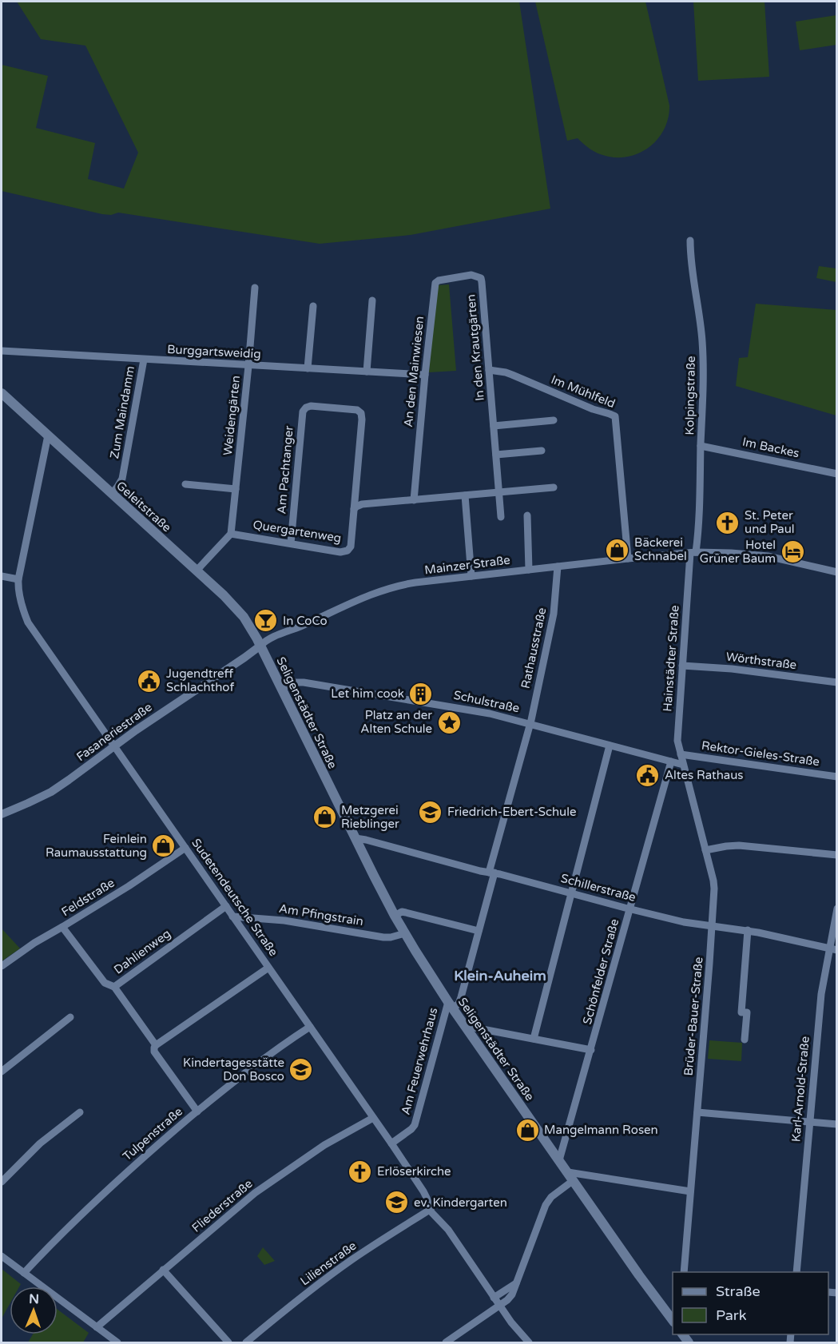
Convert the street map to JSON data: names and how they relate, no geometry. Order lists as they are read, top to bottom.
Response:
{
  "streets": {
    "main road": ["Geleitstraße", "Seligenstädter Straße"],
    "street": [
      "In den Krautgärten",
      "Burggartsweidig",
      "An den Mainwiesen",
      "Im Mühlfeld",
      "Kolpingstraße",
      "Zum Maindamm",
      "Weidengärten",
      "Im Backes",
      "Am Pachtanger",
      "Quergartenweg",
      "Mainzer Straße",
      "Rathausstraße",
      "Hainstädter Straße",
      "Wörthstraße",
      "Schulstraße",
      "Fasaneriestraße",
      "Rektor-Gieles-Straße",
      "Schillerstraße",
      "Feldstraße",
      "Sudetendeutsche Straße",
      "Am Pfingstrain",
      "Dahlienweg",
      "Schönfelder Straße",
      "Brüder-Bauer-Straße",
      "Am Feuerwehrhaus",
      "Karl-Arnold-Straße",
      "Tulpenstraße",
      "Fliederstraße",
      "Lilienstraße"
    ]
  },
  "crossings": [
    ["In den Krautgärten", "An den Mainwiesen"],
    ["In den Krautgärten", "Im Mühlfeld"],
    ["Burggartsweidig", "An den Mainwiesen"],
    ["Burggartsweidig", "Zum Maindamm"],
    ["Burggartsweidig", "Weidengärten"],
    ["Im Mühlfeld", "Mainzer Straße"],
    ["Kolpingstraße", "Im Backes"],
    ["Kolpingstraße", "Mainzer Straße"],
    ["Kolpingstraße", "Hainstädter Straße"],
    ["Zum Maindamm", "Geleitstraße"],
    ["Weidengärten", "Quergartenweg"],
    ["Am Pachtanger", "Quergartenweg"],
    ["Geleitstraße", "Mainzer Straße"],
    ["Geleitstraße", "Seligenstädter Straße"],
    ["Geleitstraße", "Fasaneriestraße"],
    ["Geleitstraße", "Sudetendeutsche Straße"],
    ["Mainzer Straße", "Rathausstraße"],
    ["Mainzer Straße", "Hainstädter Straße"],
    ["Mainzer Straße", "Seligenstädter Straße"],
    ["Mainzer Straße", "Fasaneriestraße"],
    ["Rathausstraße", "Schulstraße"],
    ["Rathausstraße", "Seligenstädter Straße"],
    ["Rathausstraße", "Schillerstraße"],
    ["Rathausstraße", "Am Feuerwehrhaus"],
    ["Hainstädter Straße", "Wörthstraße"],
    ["Hainstädter Straße", "Schulstraße"],
    ["Hainstädter Straße", "Rektor-Gieles-Straße"],
    ["Hainstädter Straße", "Brüder-Bauer-Straße"],
    ["Schulstraße", "Seligenstädter Straße"],
    ["Schulstraße", "Schönfelder Straße"],
    ["Schulstraße", "Brüder-Bauer-Straße"],
    ["Seligenstädter Straße", "Fasaneriestraße"],
    ["Seligenstädter Straße", "Schillerstraße"],
    ["Seligenstädter Straße", "Am Pfingstrain"],
    ["Seligenstädter Straße", "Schönfelder Straße"],
    ["Seligenstädter Straße", "Am Feuerwehrhaus"],
    ["Fasaneriestraße", "Sudetendeutsche Straße"],
    ["Schillerstraße", "Schönfelder Straße"],
    ["Schillerstraße", "Brüder-Bauer-Straße"],
    ["Schillerstraße", "Karl-Arnold-Straße"],
    ["Feldstraße", "Sudetendeutsche Straße"],
    ["Feldstraße", "Dahlienweg"],
    ["Sudetendeutsche Straße", "Am Pfingstrain"],
    ["Sudetendeutsche Straße", "Dahlienweg"],
    ["Sudetendeutsche Straße", "Am Feuerwehrhaus"],
    ["Sudetendeutsche Straße", "Tulpenstraße"],
    ["Sudetendeutsche Straße", "Fliederstraße"],
    ["Sudetendeutsche Straße", "Lilienstraße"]
  ],
  "districts": ["Klein-Auheim"],
  "places": {
    "church": ["St. Peter und Paul", "Erlöserkirche"],
    "shop": [
      "Bäckerei Schnabel",
      "Metzgerei Rieblinger",
      "Feinlein Raumausstattung",
      "Mangelmann Rosen"
    ],
    "hotel": ["Hotel Grüner Baum"],
    "bar": ["In CoCo"],
    "public building": ["Jugendtreff Schlachthof", "Altes Rathaus"],
    "building": ["Let him cook"],
    "place": ["Platz an der Alten Schule"],
    "school or university": ["Friedrich-Ebert-Schule", "Kindertagesstätte Don Bosco", "ev. Kindergarten"]
  },
  "legend": ["Straße", "Park"],
  "north": "top"
}
